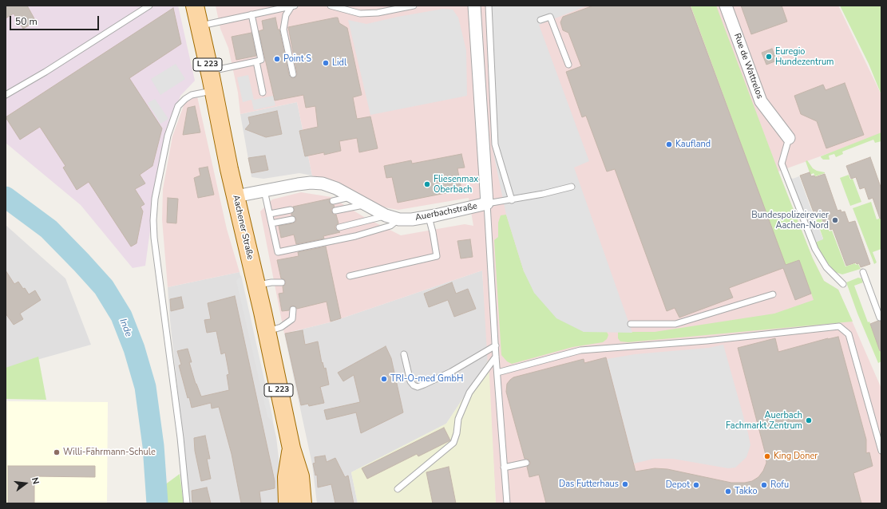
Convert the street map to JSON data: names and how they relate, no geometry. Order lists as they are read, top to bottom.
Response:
{
  "streets": {
    "main road": ["L 223", "Aachener Straße"],
    "street": ["Rue de Wattrelos", "Auerbachstraße"]
  },
  "crossings": [
    ["Auerbachstraße", "Aachener Straße"]
  ],
  "water": ["Inde"],
  "places": [
    "Euregio Hundezentrum",
    "Point S",
    "Lidl",
    "Kaufland",
    "Fliesenmax Oberbach",
    "Bundespolizeirevier Aachen-Nord",
    "TRI-O-med GmbH",
    "Auerbach Fachmarkt Zentrum",
    "Willi-Fährmann-Schule",
    "King Döner",
    "Das Futterhaus",
    "Depot",
    "Rofu",
    "Takko"
  ],
  "scale_bar": "50 m",
  "north": "right"
}
